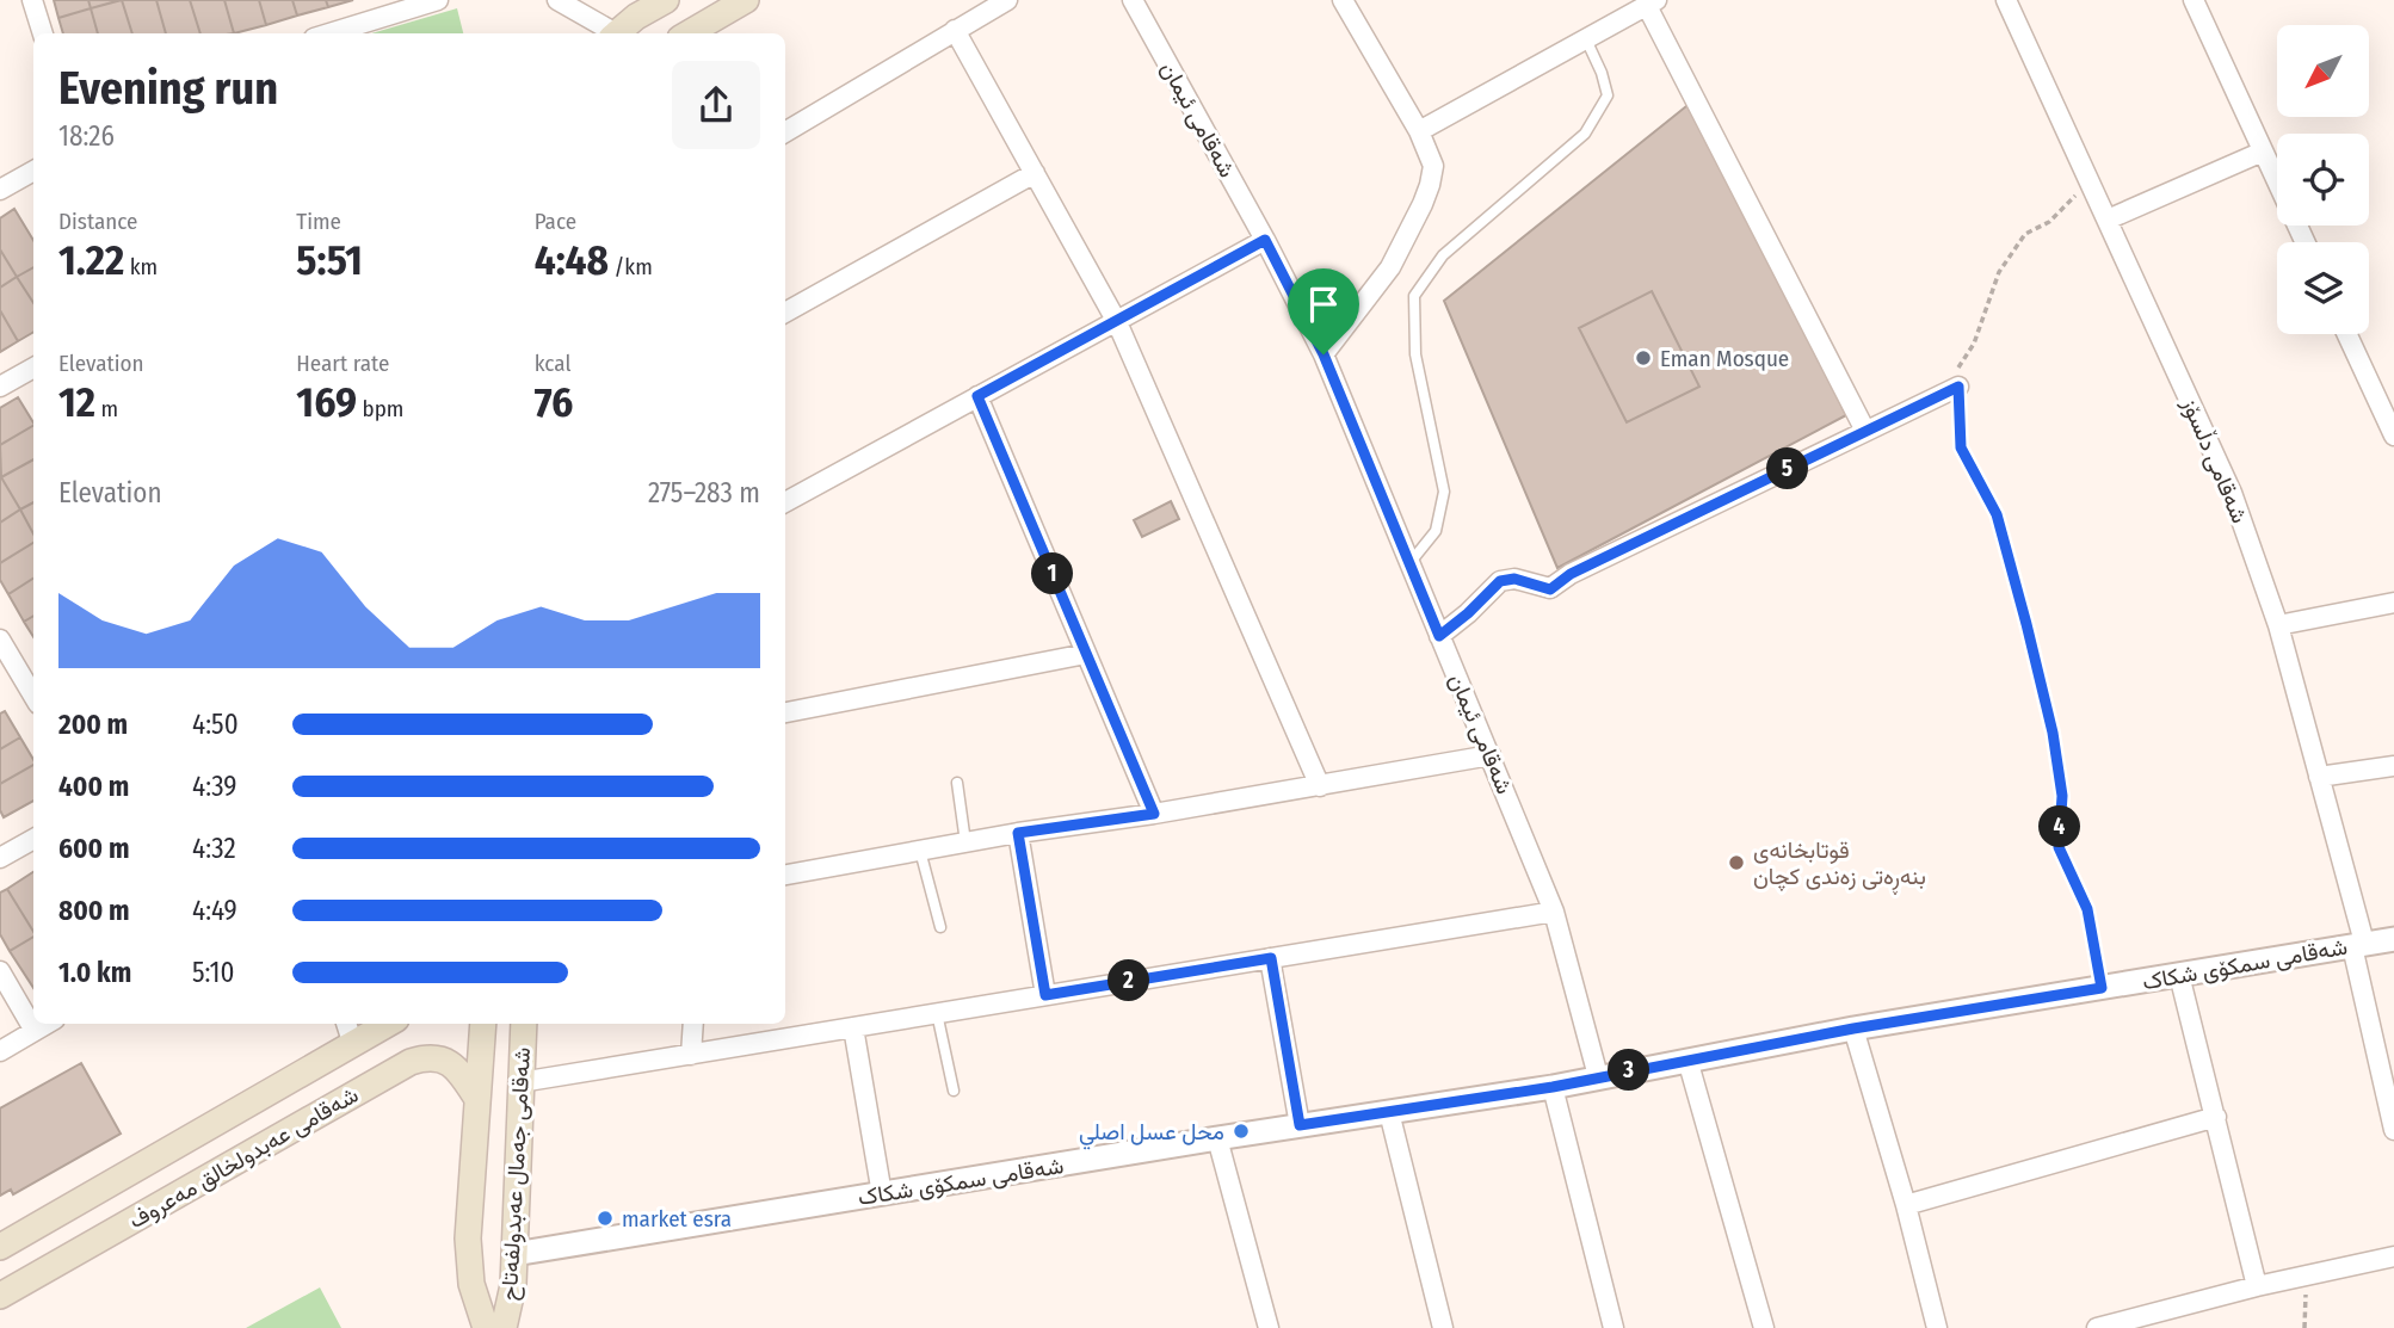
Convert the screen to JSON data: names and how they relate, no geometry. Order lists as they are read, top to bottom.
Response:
{
  "streets": {
    "main road": ["شەقامی عەبدولخالق مەعروف", "شەقامی جەمال عەبدولفەتاح"],
    "street": ["شەقامی ئیمان", "شەقامی دڵسۆز", "شەقامی سمکۆی شکاک"]
  },
  "crossings": [
    ["شەقامی ئیمان", "شەقامی سمکۆی شکاک"],
    ["شەقامی دڵسۆز", "شەقامی سمکۆی شکاک"],
    ["شەقامی سمکۆی شکاک", "شەقامی جەمال عەبدولفەتاح"],
    ["شەقامی عەبدولخالق مەعروف", "شەقامی جەمال عەبدولفەتاح"]
  ],
  "places": [
    "Eman Mosque",
    "قوتابخانەی بنەڕەتی زەندی کچان",
    "محل عسل اصلي",
    "market esra"
  ],
  "north": "bottom left",
  "page": {
    "heading": ["Evening run", "18:26"],
    "stats": [
      ["Distance", "1.22 km"],
      ["Time", "5:51"],
      ["Pace", "4:48 /km"],
      ["Elevation", "12 m"],
      ["Heart rate", "169 bpm"],
      ["kcal", "76"]
    ],
    "pins": [
      "5",
      "1",
      "4",
      "2",
      "3"
    ],
    "chart": ["Elevation", "275–283 m"],
    "list": [
      {
        "name": "200 m",
        "note": "4:50"
      },
      {
        "name": "400 m",
        "note": "4:39"
      },
      {
        "name": "600 m",
        "note": "4:32"
      },
      {
        "name": "800 m",
        "note": "4:49"
      },
      {
        "name": "1.0 km",
        "note": "5:10"
      }
    ]
  }
}
